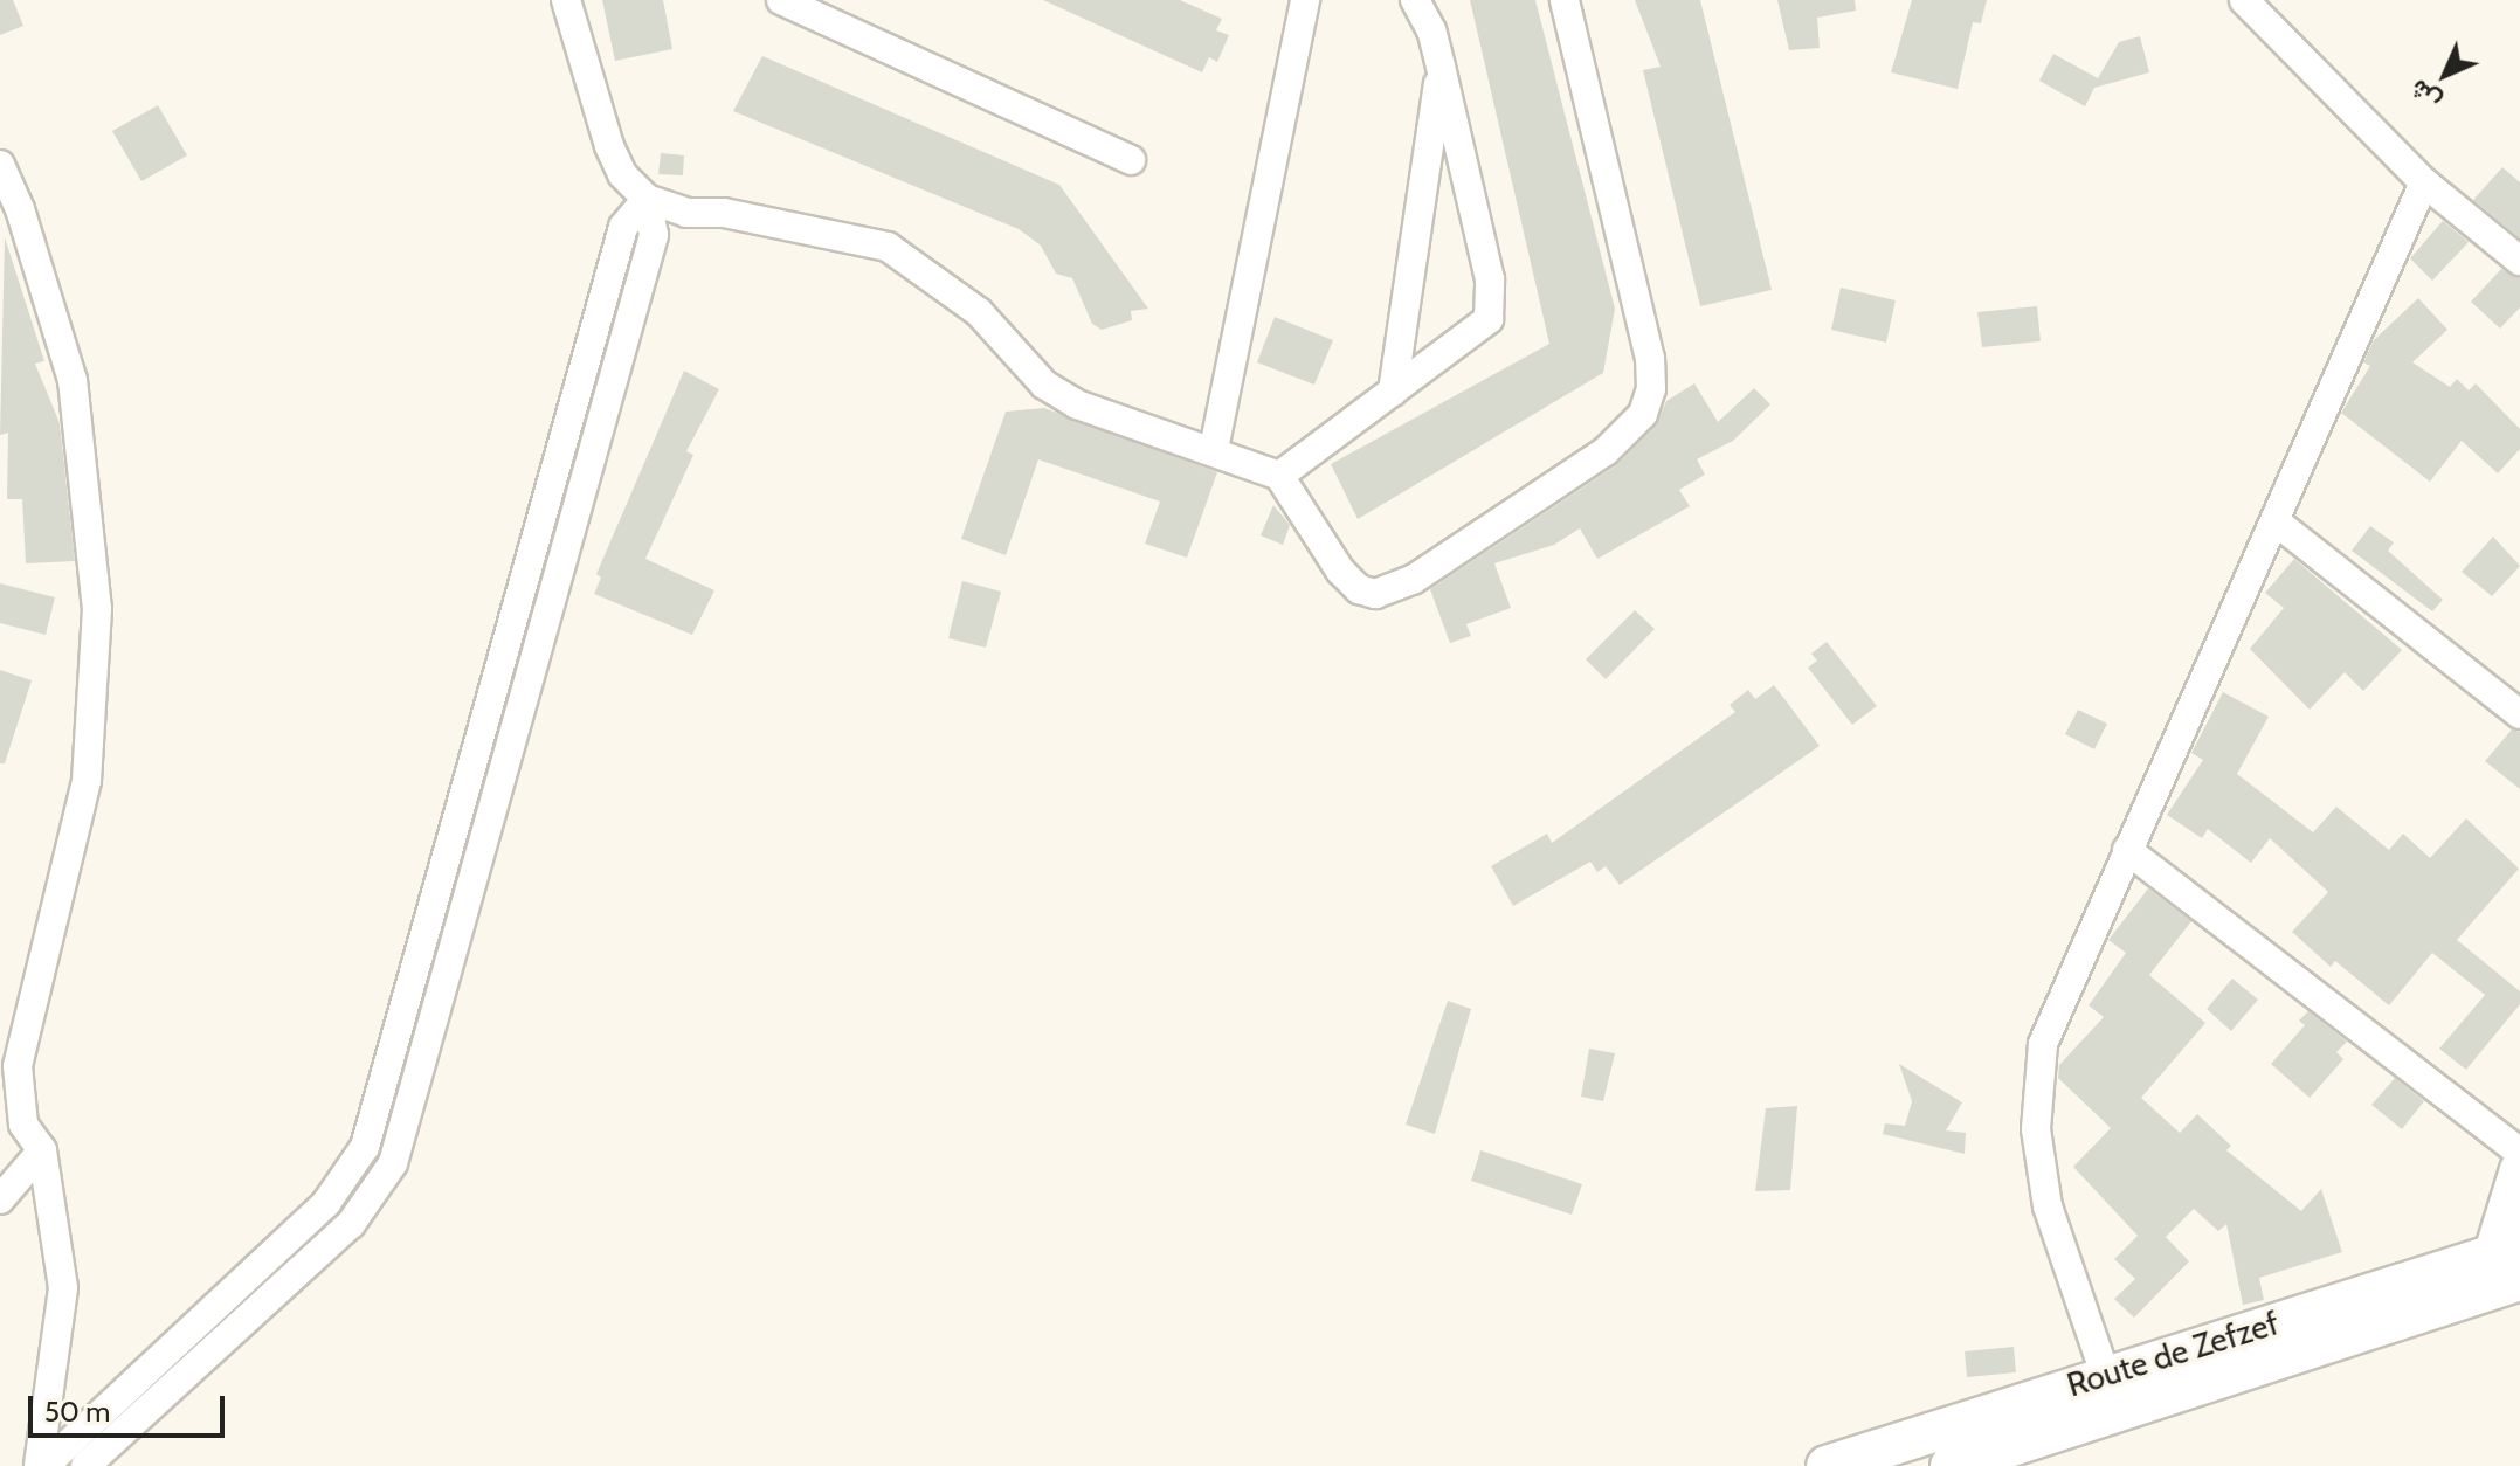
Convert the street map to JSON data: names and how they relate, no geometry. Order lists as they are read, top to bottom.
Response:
{
  "streets": {
    "main road": ["Route de Zefzef"]
  },
  "scale_bar": "50 m",
  "north": "bottom left"
}
